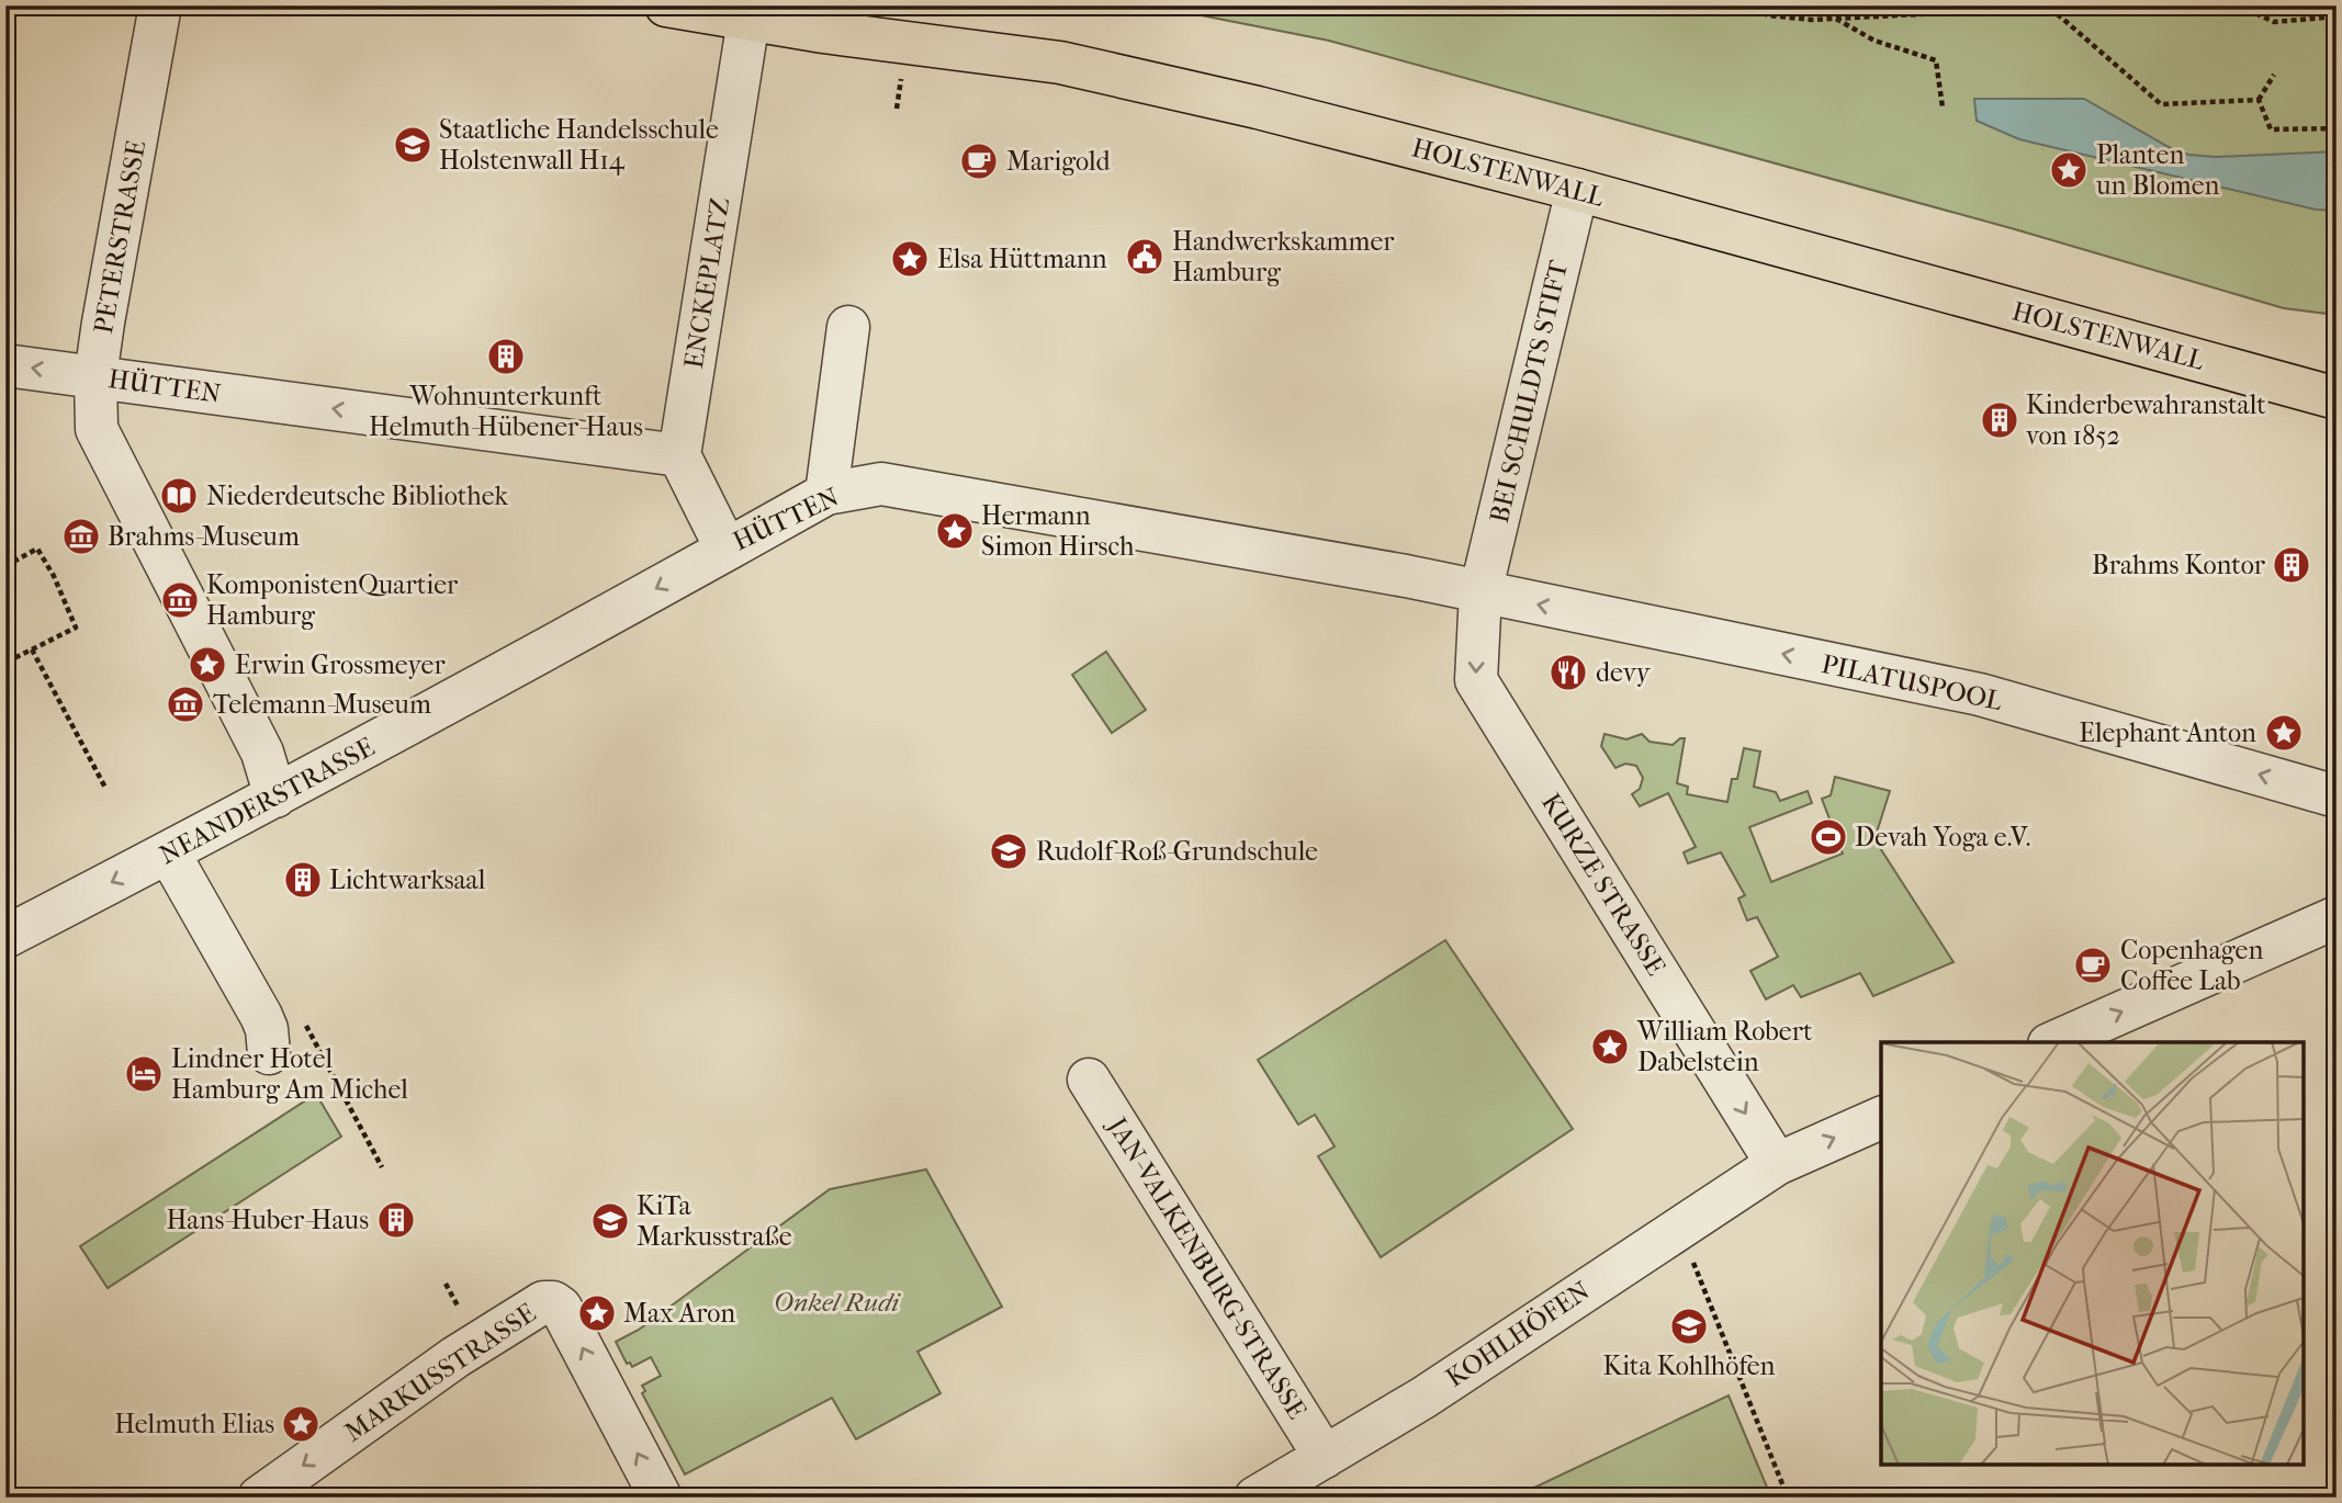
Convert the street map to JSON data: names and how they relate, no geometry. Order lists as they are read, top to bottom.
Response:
{
  "streets": {
    "main road": ["HOLSTENWALL"],
    "street": [
      "PETERSTRASSE",
      "ENCKEPLATZ",
      "HÜTTEN",
      "BEI SCHULDTS STIFT",
      "PILATUSPOOL",
      "NEANDERSTRASSE",
      "KURZE STRASSE",
      "JAN-VALKENBURG-STRASSE",
      "KOHLHÖFEN",
      "MARKUSSTRASSE"
    ]
  },
  "crossings": [
    ["HOLSTENWALL", "ENCKEPLATZ"],
    ["HOLSTENWALL", "BEI SCHULDTS STIFT"],
    ["PETERSTRASSE", "HÜTTEN"],
    ["PETERSTRASSE", "NEANDERSTRASSE"],
    ["ENCKEPLATZ", "HÜTTEN"],
    ["HÜTTEN", "BEI SCHULDTS STIFT"],
    ["HÜTTEN", "PILATUSPOOL"],
    ["HÜTTEN", "NEANDERSTRASSE"],
    ["HÜTTEN", "KURZE STRASSE"],
    ["BEI SCHULDTS STIFT", "PILATUSPOOL"],
    ["BEI SCHULDTS STIFT", "KURZE STRASSE"],
    ["PILATUSPOOL", "KURZE STRASSE"],
    ["KURZE STRASSE", "KOHLHÖFEN"],
    ["JAN-VALKENBURG-STRASSE", "KOHLHÖFEN"]
  ],
  "one_way": [
    "HÜTTEN",
    "PILATUSPOOL",
    "NEANDERSTRASSE",
    "KURZE STRASSE"
  ],
  "parks": ["Onkel Rudi"],
  "places": {
    "school or university": [
      "Staatliche Handelsschule Holstenwall H14",
      "Rudolf-Roß-Grundschule",
      "KiTa Markusstraße",
      "Kita Kohlhöfen"
    ],
    "cafe": ["Marigold", "Copenhagen Coffee Lab"],
    "place": [
      "Planten un Blomen",
      "Elsa Hüttmann",
      "Hermann Simon Hirsch",
      "Erwin Grossmeyer",
      "Elephant Anton",
      "William Robert Dabelstein",
      "Max Aron",
      "Helmuth Elias"
    ],
    "public building": ["Handwerkskammer Hamburg"],
    "building": [
      "Wohnunterkunft Helmuth-Hübener-Haus",
      "Kinderbewahranstalt von 1852",
      "Brahms Kontor",
      "Lichtwarksaal",
      "Hans-Huber-Haus"
    ],
    "library": ["Niederdeutsche Bibliothek"],
    "museum": ["Brahms-Museum", "KomponistenQuartier Hamburg", "Telemann-Museum"],
    "restaurant": ["devy"],
    "sports": ["Devah Yoga e.V."],
    "hotel": ["Lindner Hotel Hamburg Am Michel"]
  }
}
